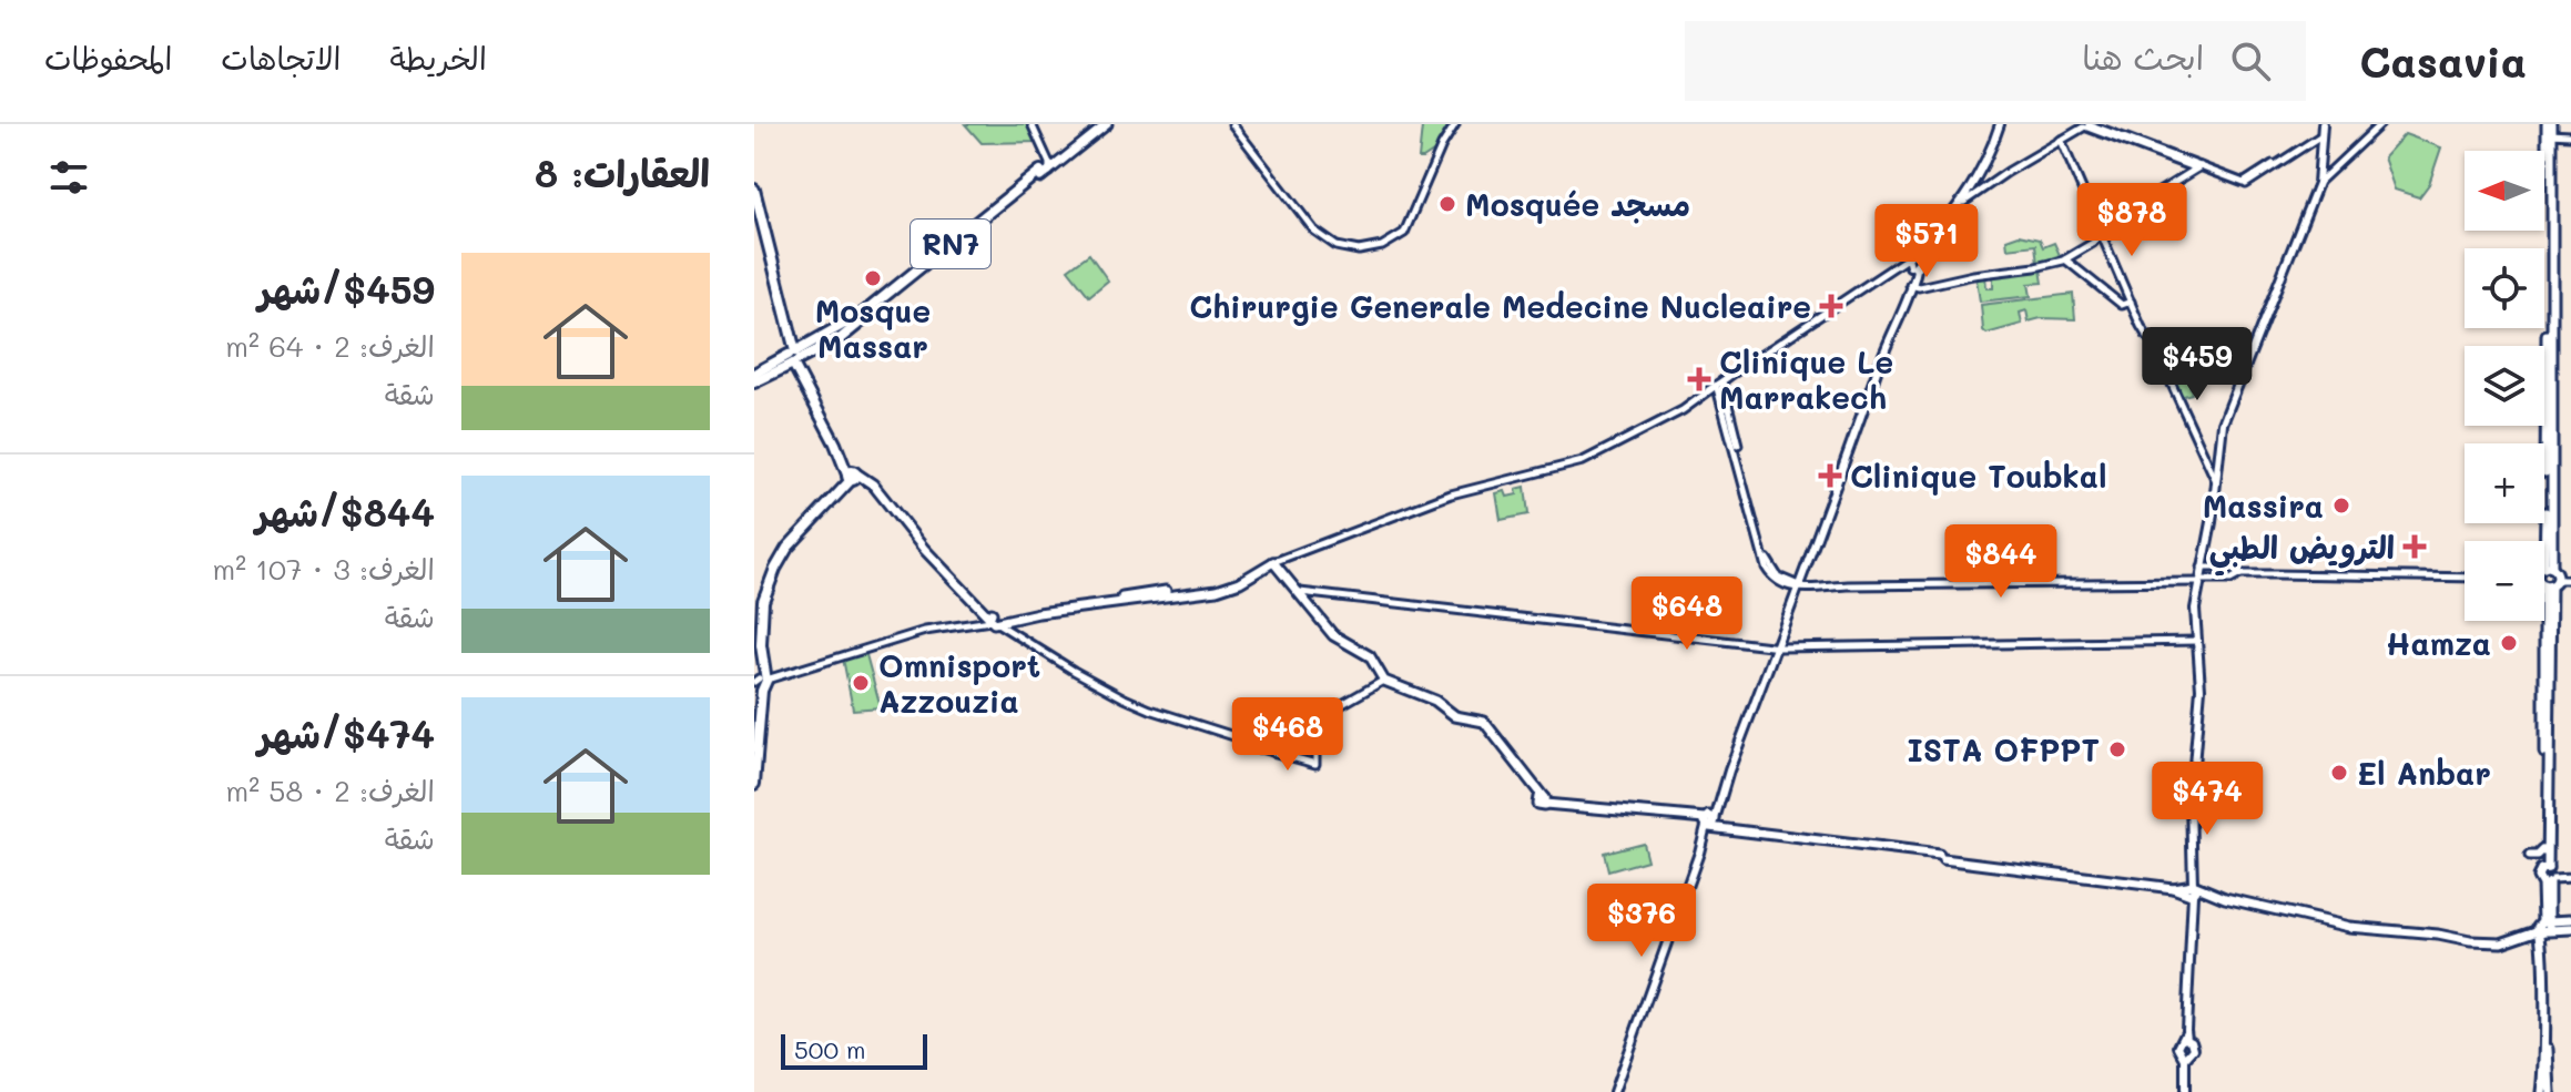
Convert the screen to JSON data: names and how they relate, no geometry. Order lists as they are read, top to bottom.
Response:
{
  "streets": {
    "highway": ["RN7"]
  },
  "places": {
    "other": [
      "Mosquée مسجد",
      "Mosque Massar",
      "Massira",
      "Hamza",
      "Omnisport Azzouzia",
      "ISTA OFPPT",
      "El Anbar"
    ],
    "health": [
      "Chirurgie Generale Medecine Nucleaire",
      "Clinique Le Marrakech",
      "Clinique Toubkal",
      "الترويض الطبي"
    ]
  },
  "scale_bar": "500 m",
  "north": "left",
  "page": {
    "header": "Casavia",
    "search": "ابحث هنا",
    "nav": ["الخريطة", "الاتجاهات", "المحفوظات"],
    "heading": "العقارات: 8",
    "map_buttons": ["+", "−"],
    "price": [
      "$878",
      "$571",
      "$459",
      "$844",
      "$648",
      "$468",
      "$474",
      "$376"
    ],
    "list": [
      {
        "name": "$459/شهر",
        "note": "الغرف: 2 · 64 m² · شقة"
      },
      {
        "name": "$844/شهر",
        "note": "الغرف: 3 · 107 m² · شقة"
      },
      {
        "name": "$474/شهر",
        "note": "الغرف: 2 · 58 m² · شقة"
      }
    ],
    "scale": "500 m"
  }
}
